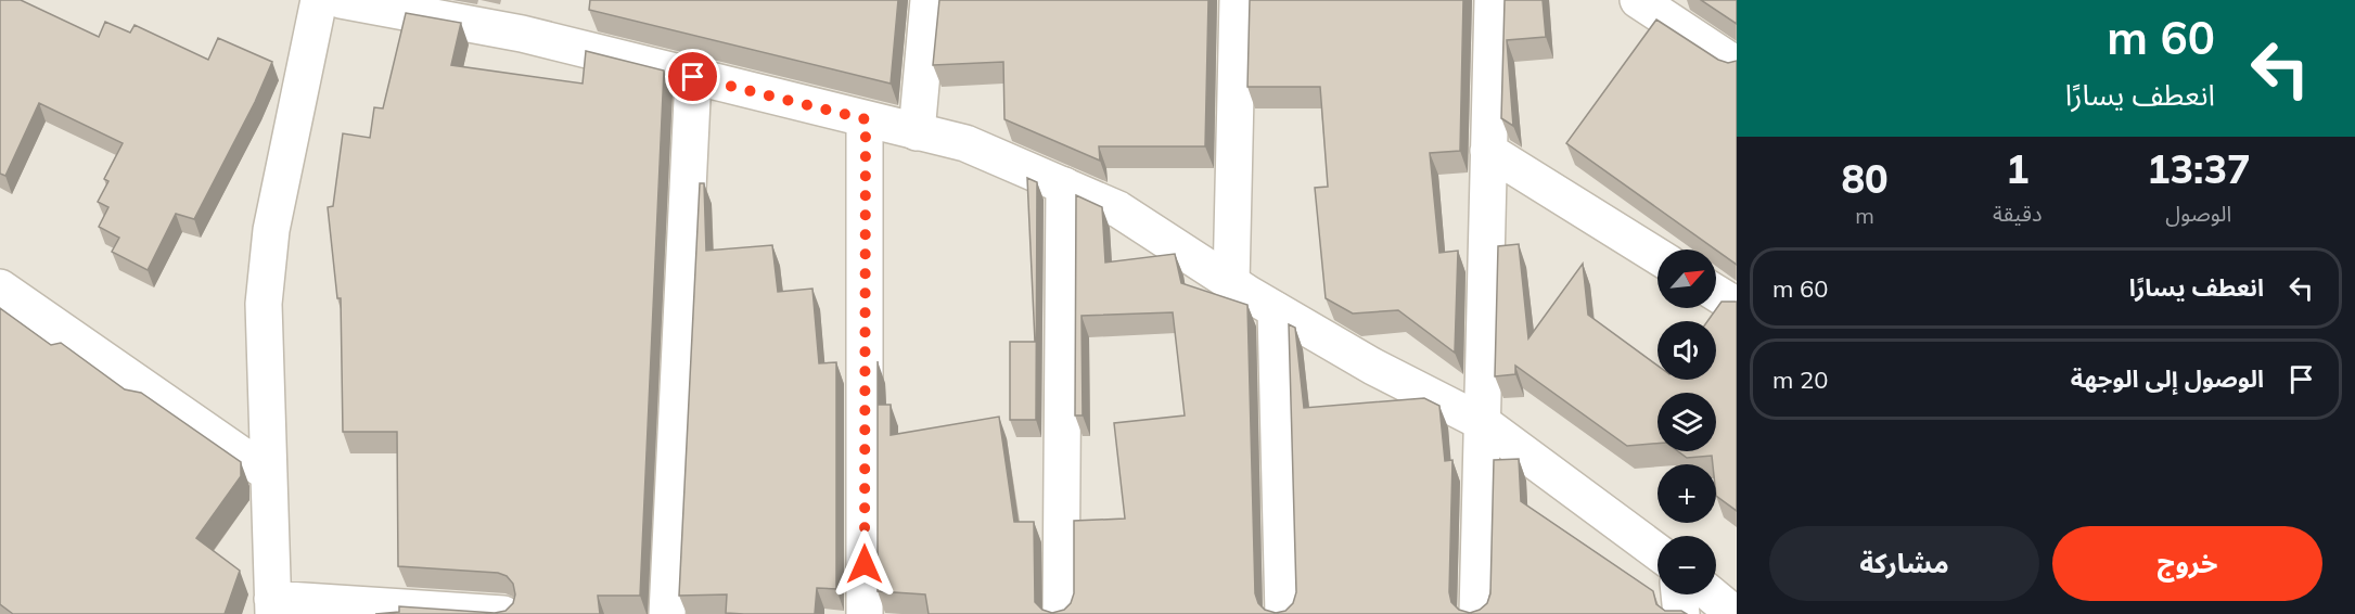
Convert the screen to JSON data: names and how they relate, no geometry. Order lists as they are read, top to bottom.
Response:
{
  "north": "top right",
  "page": {
    "turn": ["60 m", "انعطف يسارًا"],
    "eta": [
      "13:37",
      "الوصول",
      "1",
      "دقيقة",
      "80",
      "m"
    ],
    "list": [
      {
        "name": "انعطف يسارًا",
        "value": "60 m"
      },
      {
        "name": "الوصول إلى الوجهة",
        "value": "20 m"
      }
    ],
    "map_buttons": ["+", "−"],
    "buttons": ["خروج", "مشاركة"]
  }
}
